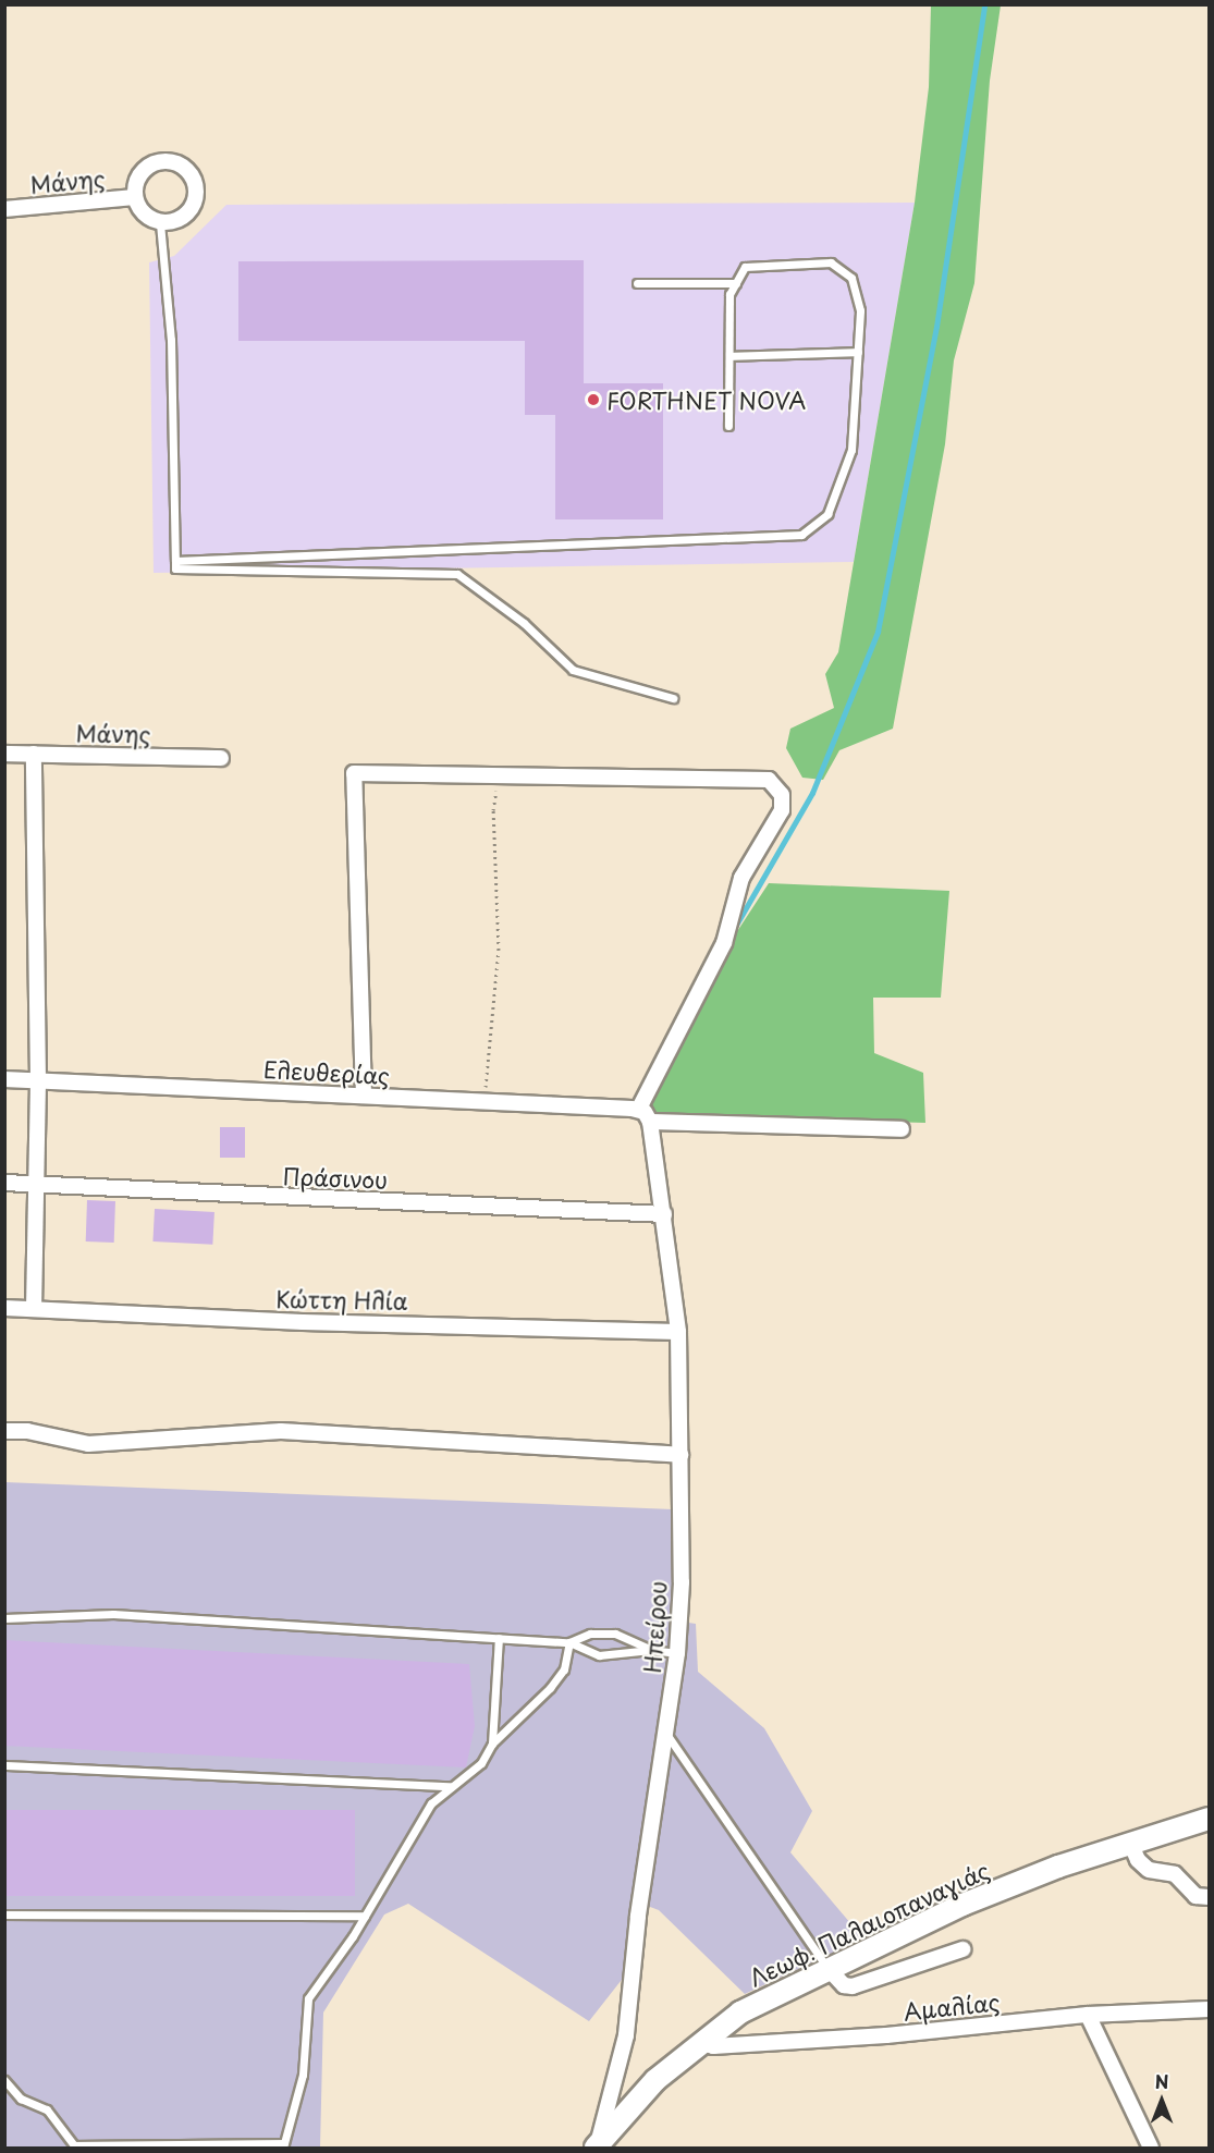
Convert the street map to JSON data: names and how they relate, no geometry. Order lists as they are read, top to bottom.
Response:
{
  "streets": {
    "street": [
      "Μάνης",
      "Ελευθερίας",
      "Πράσινου",
      "Κώττη Ηλία",
      "Ηπείρου",
      "Λεωφ. Παλαιοπαναγιάς",
      "Αμαλίας"
    ]
  },
  "crossings": [
    ["Ελευθερίας", "Ηπείρου"],
    ["Πράσινου", "Ηπείρου"],
    ["Κώττη Ηλία", "Ηπείρου"],
    ["Ηπείρου", "Λεωφ. Παλαιοπαναγιάς"],
    ["Λεωφ. Παλαιοπαναγιάς", "Αμαλίας"]
  ],
  "places": ["FORTHNET NOVA"],
  "north": "top"
}
